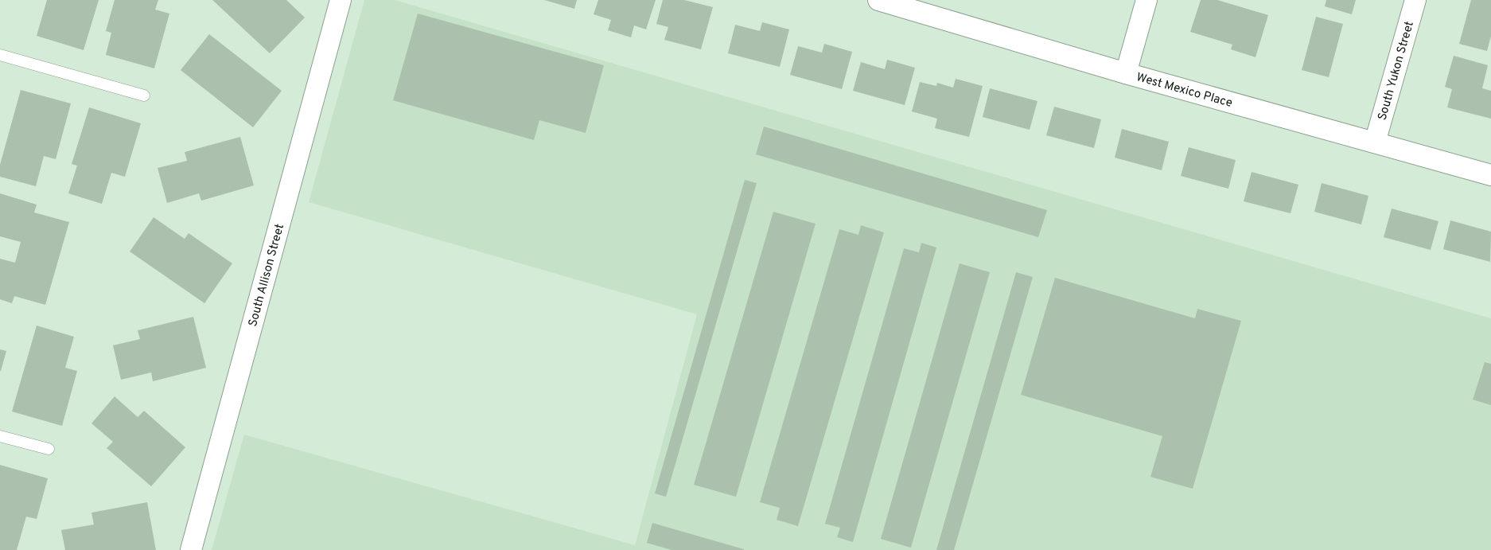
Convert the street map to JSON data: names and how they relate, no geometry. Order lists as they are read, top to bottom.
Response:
{
  "streets": {
    "street": ["South Yukon Street", "West Mexico Place", "South Allison Street"]
  },
  "crossings": [
    ["South Yukon Street", "West Mexico Place"]
  ]
}
